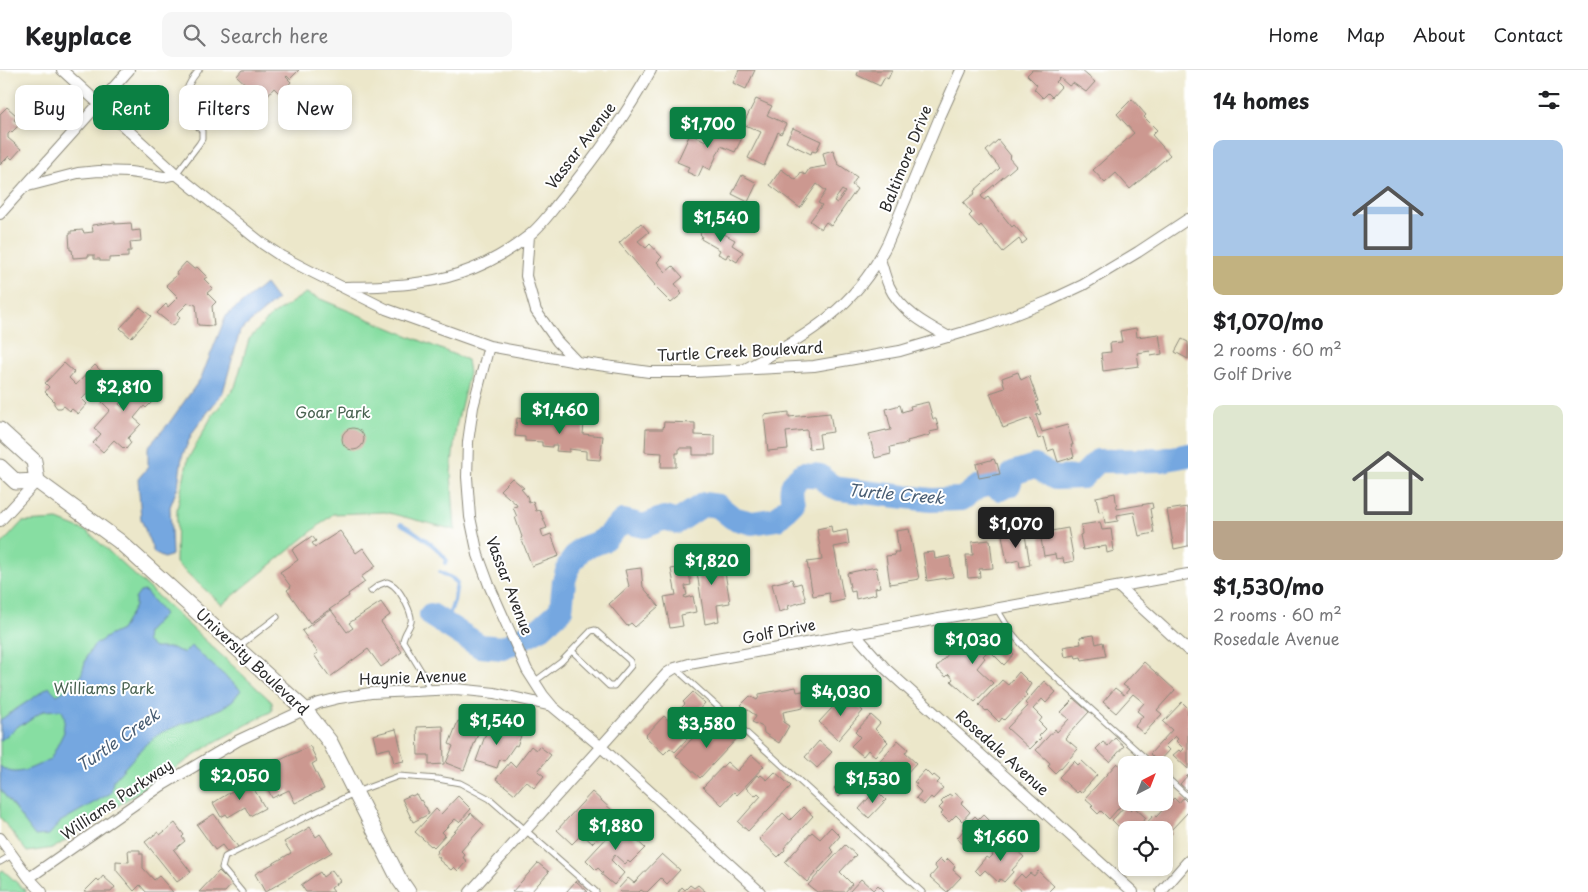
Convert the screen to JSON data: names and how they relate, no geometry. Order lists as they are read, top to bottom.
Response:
{
  "streets": {
    "street": [
      "Vassar Avenue",
      "Baltimore Drive",
      "Turtle Creek Boulevard",
      "Golf Drive",
      "University Boulevard",
      "Haynie Avenue",
      "Rosedale Avenue",
      "Williams Parkway"
    ]
  },
  "crossings": [
    ["Vassar Avenue", "Turtle Creek Boulevard"],
    ["Vassar Avenue", "Golf Drive"],
    ["Vassar Avenue", "Haynie Avenue"],
    ["Baltimore Drive", "Turtle Creek Boulevard"],
    ["Golf Drive", "Rosedale Avenue"],
    ["University Boulevard", "Haynie Avenue"],
    ["University Boulevard", "Williams Parkway"],
    ["Haynie Avenue", "Williams Parkway"]
  ],
  "water": ["Turtle Creek"],
  "parks": ["Goar Park", "Williams Park"],
  "north": "top right",
  "page": {
    "header": "Keyplace",
    "search": "Search here",
    "nav": [
      "Home",
      "Map",
      "About",
      "Contact"
    ],
    "heading": "14 homes",
    "chip": [
      "Buy",
      "Rent",
      "Filters",
      "New"
    ],
    "price": [
      "$1,700",
      "$1,540",
      "$2,810",
      "$1,460",
      "$1,070",
      "$1,820",
      "$1,030",
      "$4,030",
      "$1,540",
      "$3,580",
      "$2,050",
      "$1,530",
      "$1,880",
      "$1,660"
    ],
    "list": [
      {
        "name": "$1,070/mo",
        "note": "2 rooms · 60 m² · Golf Drive"
      },
      {
        "name": "$1,530/mo",
        "note": "2 rooms · 60 m² · Rosedale Avenue"
      }
    ]
  }
}
